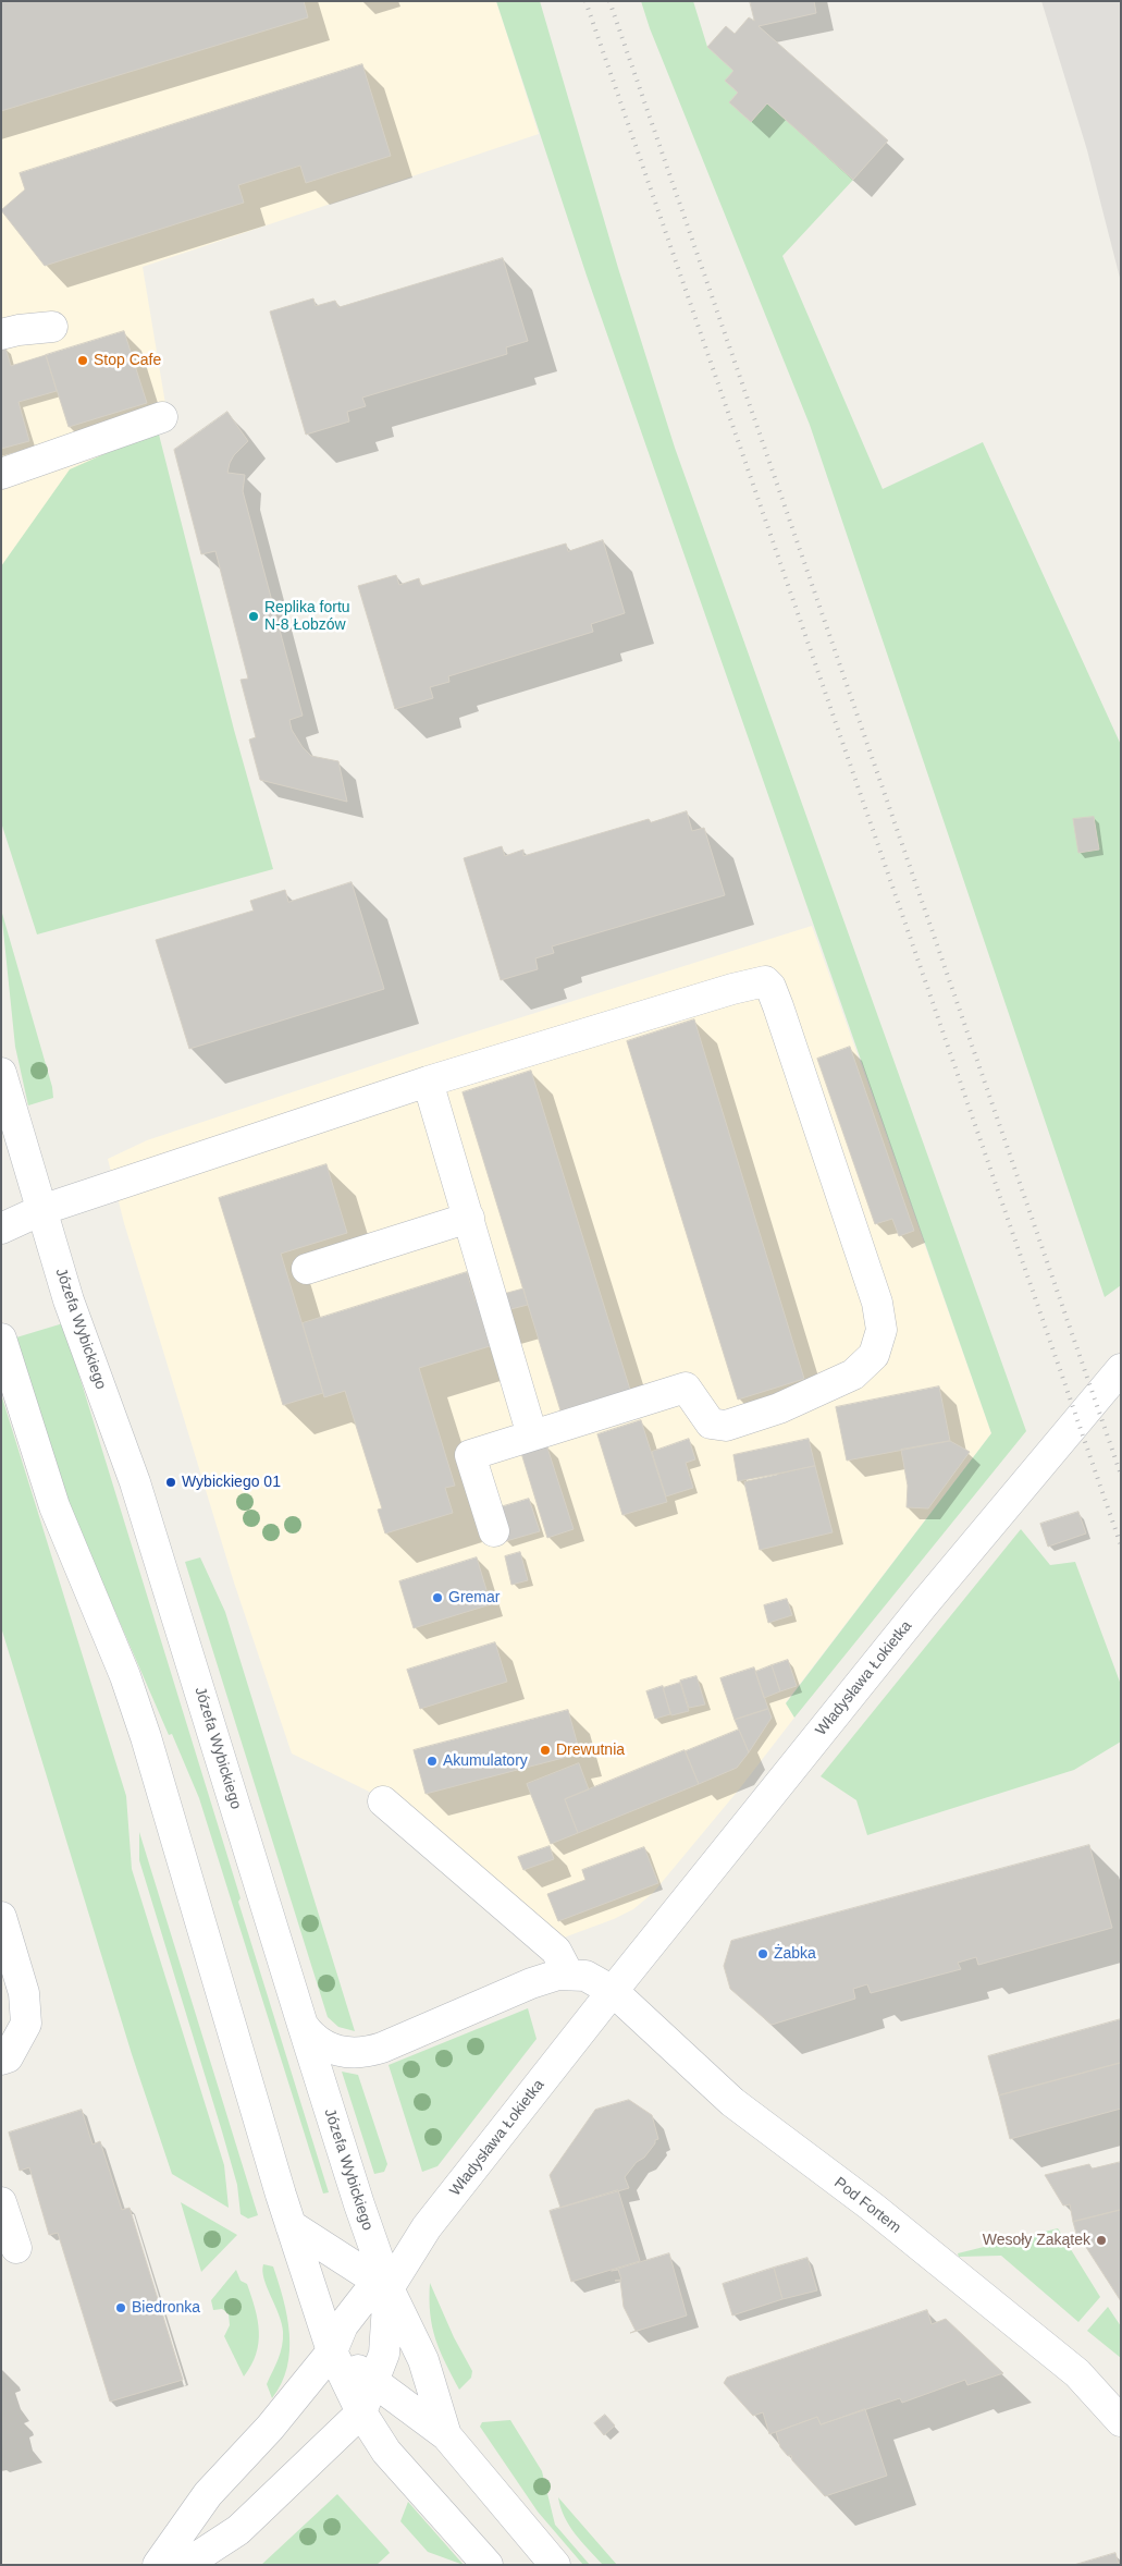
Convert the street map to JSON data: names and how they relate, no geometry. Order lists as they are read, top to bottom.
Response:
{
  "streets": {
    "street": ["Józefa Wybickiego", "Władysława Łokietka", "Pod Fortem"]
  },
  "crossings": [
    ["Józefa Wybickiego", "Władysława Łokietka"],
    ["Władysława Łokietka", "Pod Fortem"]
  ],
  "places": [
    "Stop Cafe",
    "Replika fortu N-8 Łobzów",
    "Wybickiego 01",
    "Gremar",
    "Drewutnia",
    "Akumulatory",
    "Żabka",
    "Wesoły Zakątek",
    "Biedronka"
  ]
}
